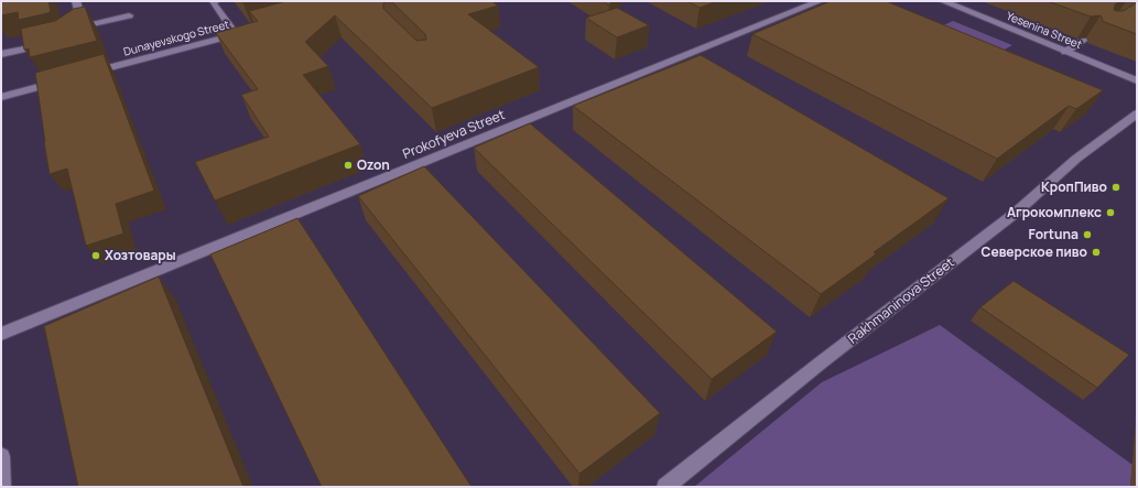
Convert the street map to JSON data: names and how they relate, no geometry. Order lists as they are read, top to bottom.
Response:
{
  "streets": {
    "street": [
      "Yesenina Street",
      "Dunayevskogo Street",
      "Prokofyeva Street",
      "Rakhmaninova Street"
    ]
  },
  "places": [
    "Ozon",
    "КропПиво",
    "Агрокомплекс",
    "Fortuna",
    "Северское пиво",
    "Хозтовары"
  ]
}
